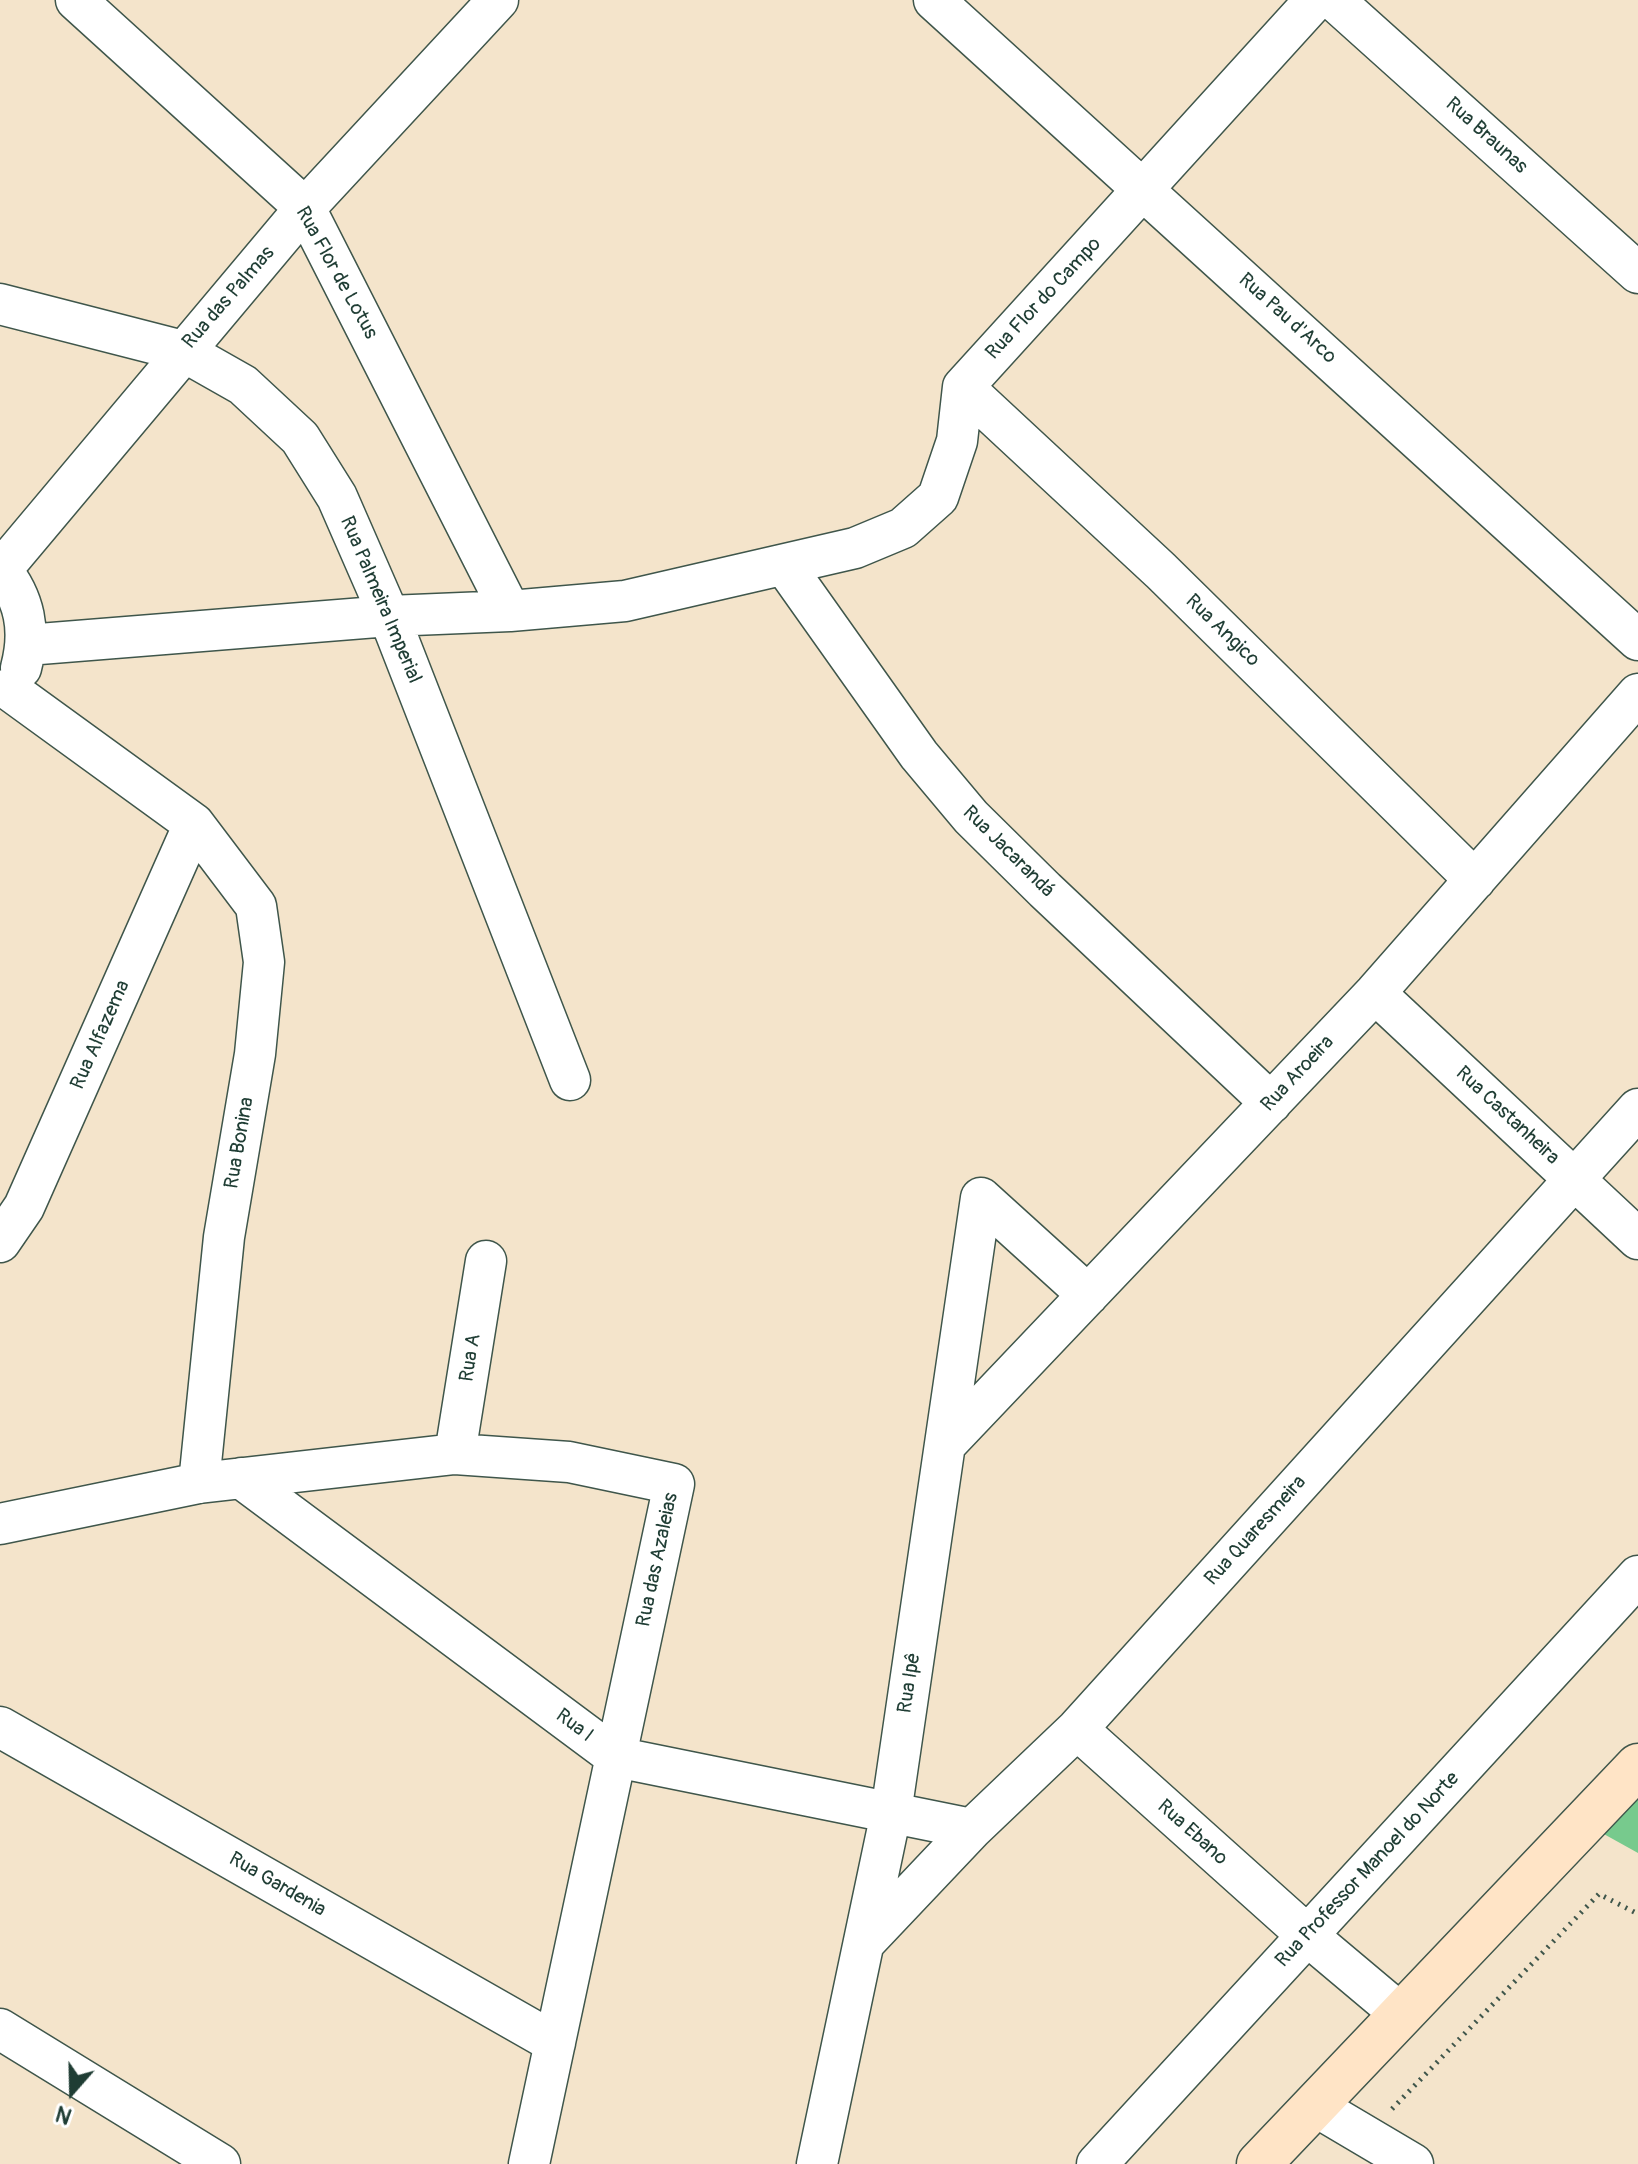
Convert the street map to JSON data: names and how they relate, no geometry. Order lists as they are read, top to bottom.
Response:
{
  "streets": {
    "street": [
      "Rua Braunas",
      "Rua Flor de Lotus",
      "Rua das Palmas",
      "Rua Flor do Campo",
      "Rua Pau d'Arco",
      "Rua Palmeira Imperial",
      "Rua Angico",
      "Rua Jacarandá",
      "Rua Alfazema",
      "Rua Aroeira",
      "Rua Castanheira",
      "Rua Bonina",
      "Rua A",
      "Rua Quaresmeira",
      "Rua das Azaleias",
      "Rua Ipê",
      "Rua I",
      "Rua Ebano",
      "Rua Professor Manoel do Norte",
      "Rua Gardenia"
    ]
  },
  "crossings": [
    ["Rua Flor de Lotus", "Rua das Palmas"],
    ["Rua das Palmas", "Rua Palmeira Imperial"],
    ["Rua Flor do Campo", "Rua Pau d'Arco"],
    ["Rua Flor do Campo", "Rua Angico"],
    ["Rua Angico", "Rua Aroeira"],
    ["Rua Jacarandá", "Rua Aroeira"],
    ["Rua Alfazema", "Rua Bonina"],
    ["Rua Aroeira", "Rua Castanheira"],
    ["Rua Aroeira", "Rua Ipê"],
    ["Rua Castanheira", "Rua Quaresmeira"],
    ["Rua Bonina", "Rua das Azaleias"],
    ["Rua A", "Rua das Azaleias"],
    ["Rua Quaresmeira", "Rua Ipê"],
    ["Rua Quaresmeira", "Rua I"],
    ["Rua Quaresmeira", "Rua Ebano"],
    ["Rua das Azaleias", "Rua I"],
    ["Rua das Azaleias", "Rua Gardenia"],
    ["Rua Ipê", "Rua I"],
    ["Rua Ebano", "Rua Professor Manoel do Norte"]
  ],
  "north": "bottom"
}
